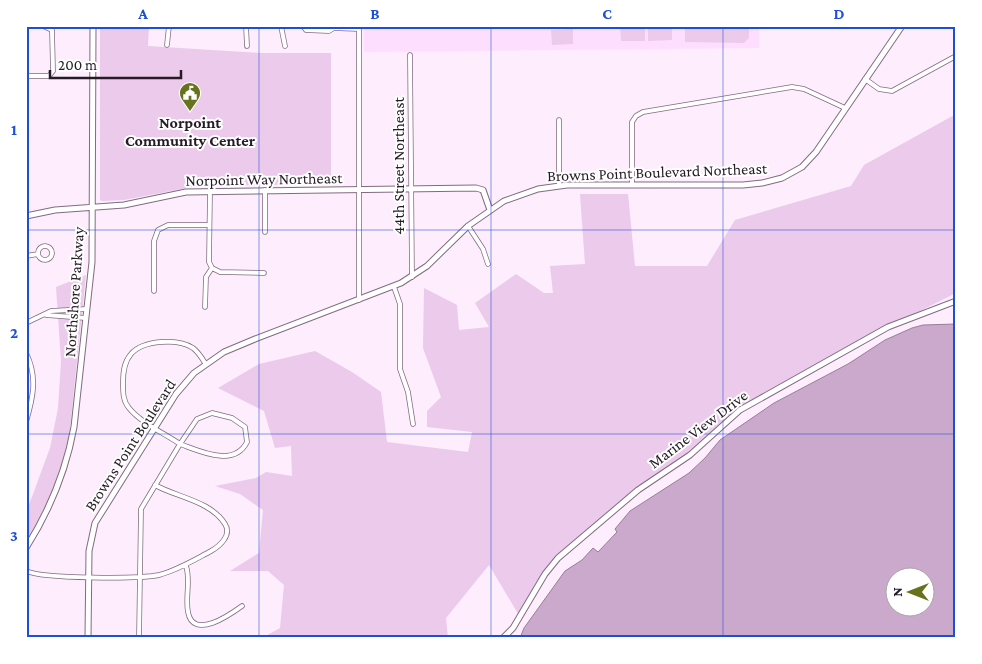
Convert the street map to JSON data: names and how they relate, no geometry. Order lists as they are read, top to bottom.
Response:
{
  "streets": {
    "street": [
      "44th Street Northeast",
      "Browns Point Boulevard Northeast",
      "Norpoint Way Northeast",
      "Northshore Parkway",
      "Marine View Drive",
      "Browns Point Boulevard"
    ]
  },
  "crossings": [
    ["44th Street Northeast", "Browns Point Boulevard Northeast"],
    ["44th Street Northeast", "Norpoint Way Northeast"],
    ["Browns Point Boulevard Northeast", "Norpoint Way Northeast"],
    ["Browns Point Boulevard Northeast", "Browns Point Boulevard"],
    ["Norpoint Way Northeast", "Northshore Parkway"]
  ],
  "places": {
    "public building": ["Norpoint Community Center"]
  },
  "scale_bar": "200 m",
  "north": "left",
  "grid": {
    "columns": [
      "A",
      "B",
      "C",
      "D"
    ],
    "rows": ["1", "2", "3"]
  }
}
